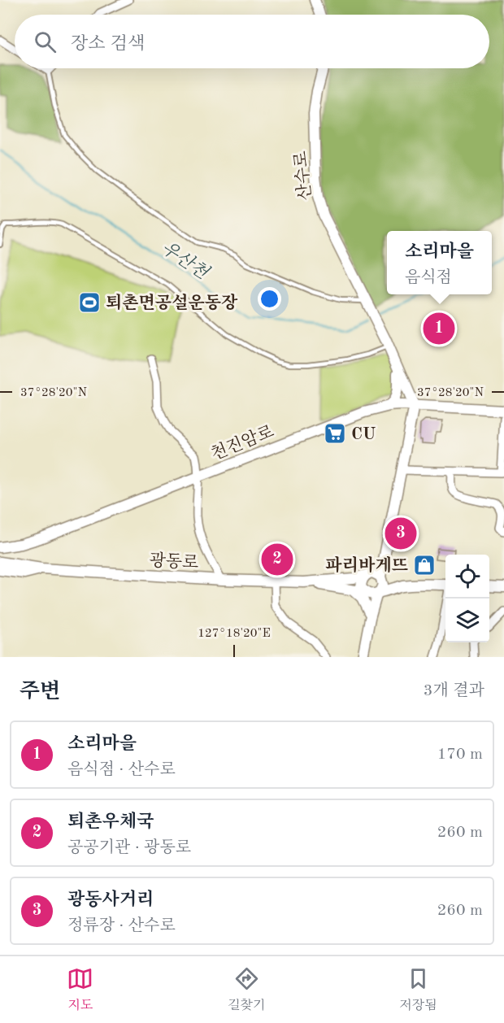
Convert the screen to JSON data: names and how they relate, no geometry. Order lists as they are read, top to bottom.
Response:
{
  "streets": {
    "main road": ["산수로", "천진암로", "광동로"]
  },
  "water": ["우산천"],
  "places": {
    "sports": ["퇴촌면공설운동장"],
    "supermarket": ["CU"],
    "shop": ["파리바게뜨"]
  },
  "page": {
    "search": "장소 검색",
    "popup": ["소리마을", "음식점"],
    "pins": ["1", "3", "2"],
    "heading": ["주변", "3개 결과"],
    "list": [
      {
        "mark": "1",
        "name": "소리마을",
        "note": "음식점 · 산수로",
        "value": "170 m"
      },
      {
        "mark": "2",
        "name": "퇴촌우체국",
        "note": "공공기관 · 광동로",
        "value": "260 m"
      },
      {
        "mark": "3",
        "name": "광동사거리",
        "note": "정류장 · 산수로",
        "value": "260 m"
      }
    ],
    "nav": ["지도", "길찾기", "저장됨"]
  },
  "coordinates": ["37°28'20\"N", "127°18'20\"E"]
}
